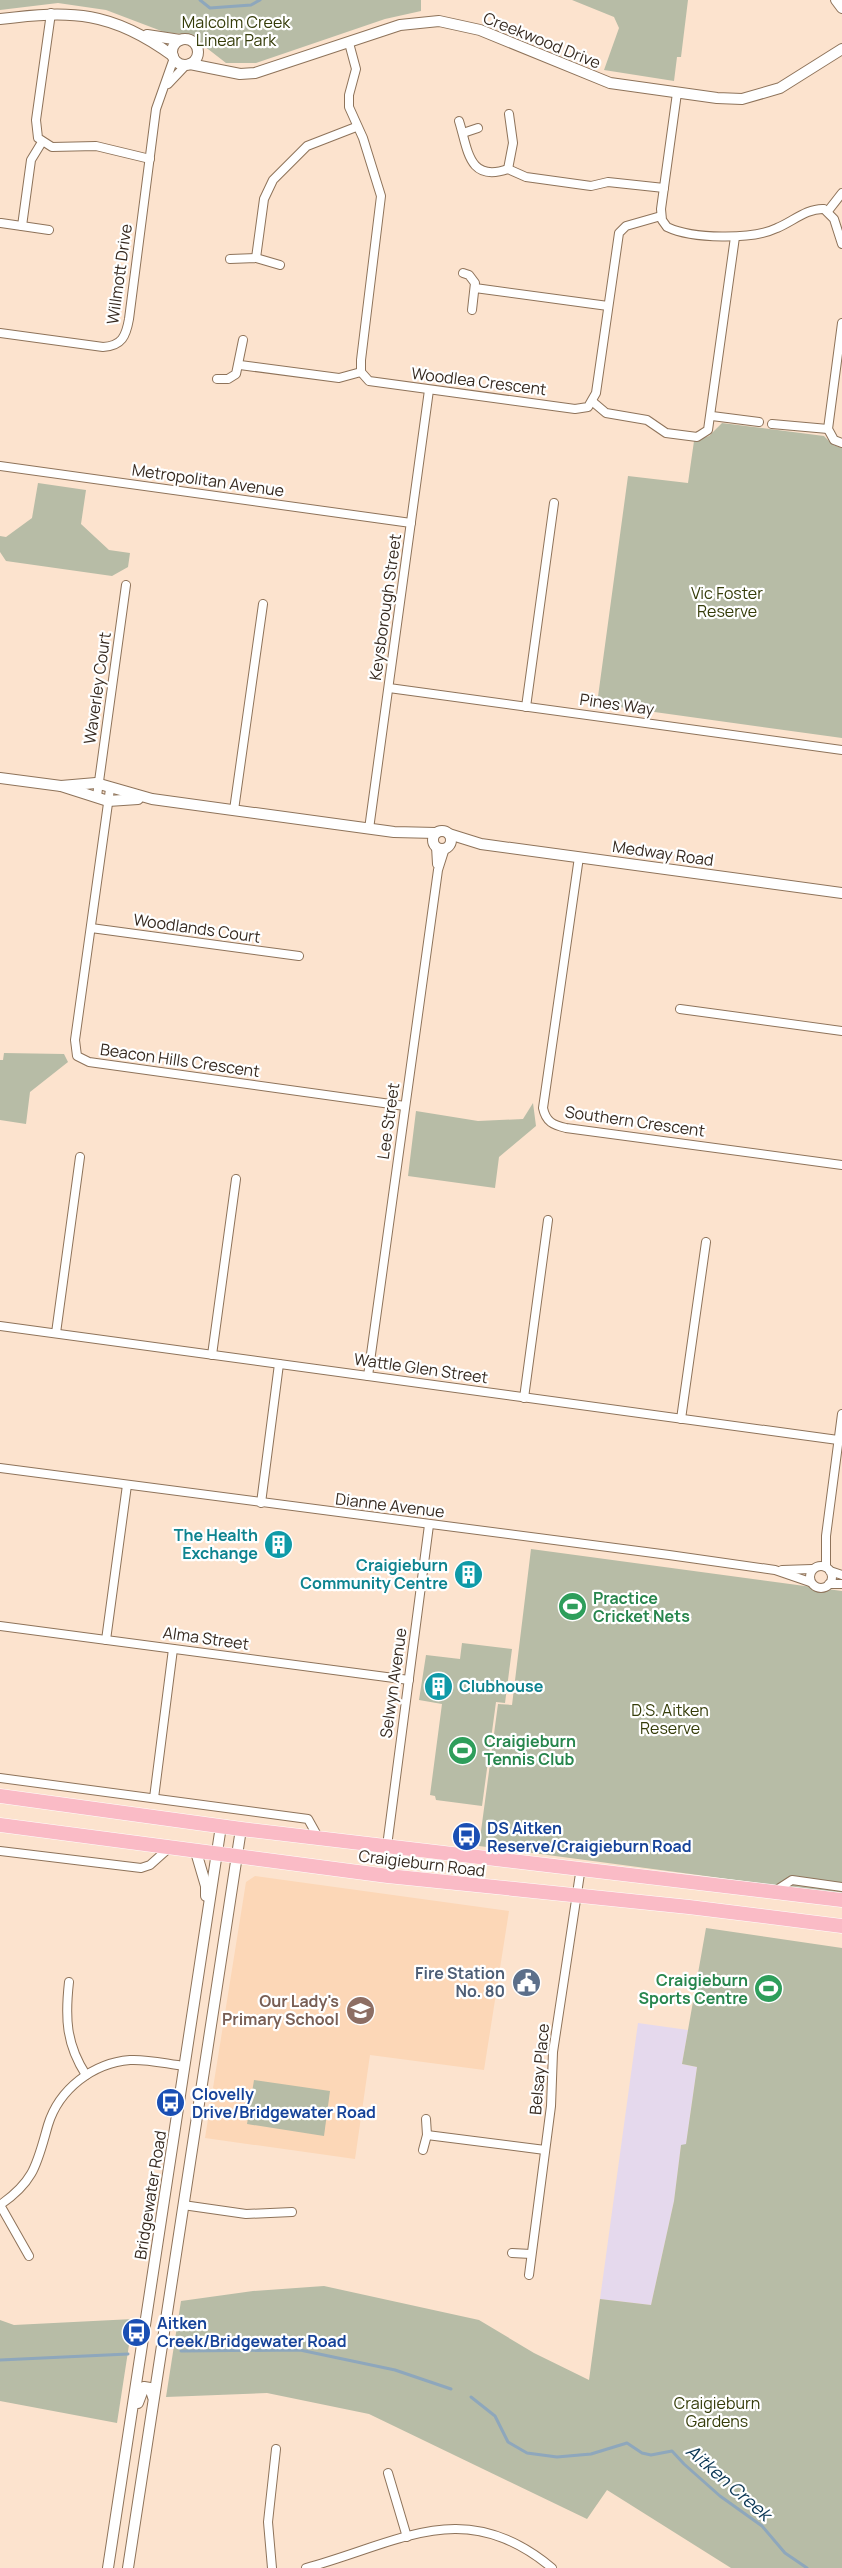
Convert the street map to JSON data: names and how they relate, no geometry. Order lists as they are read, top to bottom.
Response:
{
  "streets": {
    "main road": ["Craigieburn Road"],
    "street": [
      "Creekwood Drive",
      "Willmott Drive",
      "Woodlea Crescent",
      "Metropolitan Avenue",
      "Keysborough Street",
      "Waverley Court",
      "Pines Way",
      "Medway Road",
      "Woodlands Court",
      "Beacon Hills Crescent",
      "Lee Street",
      "Southern Crescent",
      "Wattle Glen Street",
      "Dianne Avenue",
      "Alma Street",
      "Selwyn Avenue",
      "Belsay Place",
      "Bridgewater Road"
    ]
  },
  "crossings": [
    ["Creekwood Drive", "Willmott Drive"],
    ["Woodlea Crescent", "Keysborough Street"],
    ["Metropolitan Avenue", "Keysborough Street"],
    ["Keysborough Street", "Pines Way"],
    ["Keysborough Street", "Medway Road"],
    ["Waverley Court", "Medway Road"],
    ["Medway Road", "Beacon Hills Crescent"],
    ["Medway Road", "Lee Street"],
    ["Medway Road", "Southern Crescent"],
    ["Woodlands Court", "Beacon Hills Crescent"],
    ["Beacon Hills Crescent", "Lee Street"],
    ["Lee Street", "Wattle Glen Street"],
    ["Dianne Avenue", "Selwyn Avenue"],
    ["Alma Street", "Selwyn Avenue"],
    ["Selwyn Avenue", "Craigieburn Road"],
    ["Craigieburn Road", "Belsay Place"],
    ["Craigieburn Road", "Bridgewater Road"]
  ],
  "water": ["Aitken Creek"],
  "parks": [
    "Malcolm Creek Linear Park",
    "Vic Foster Reserve",
    "D.S. Aitken Reserve",
    "Craigieburn Gardens"
  ],
  "places": {
    "building": ["The Health Exchange", "Craigieburn Community Centre", "Clubhouse"],
    "sports": ["Practice Cricket Nets", "Craigieburn Tennis Club", "Craigieburn Sports Centre"],
    "bus stop": ["DS Aitken Reserve/Craigieburn Road", "Clovelly Drive/Bridgewater Road", "Aitken Creek/Bridgewater Road"],
    "public building": ["Fire Station No. 80"],
    "school or university": ["Our Lady's Primary School"]
  }
}
